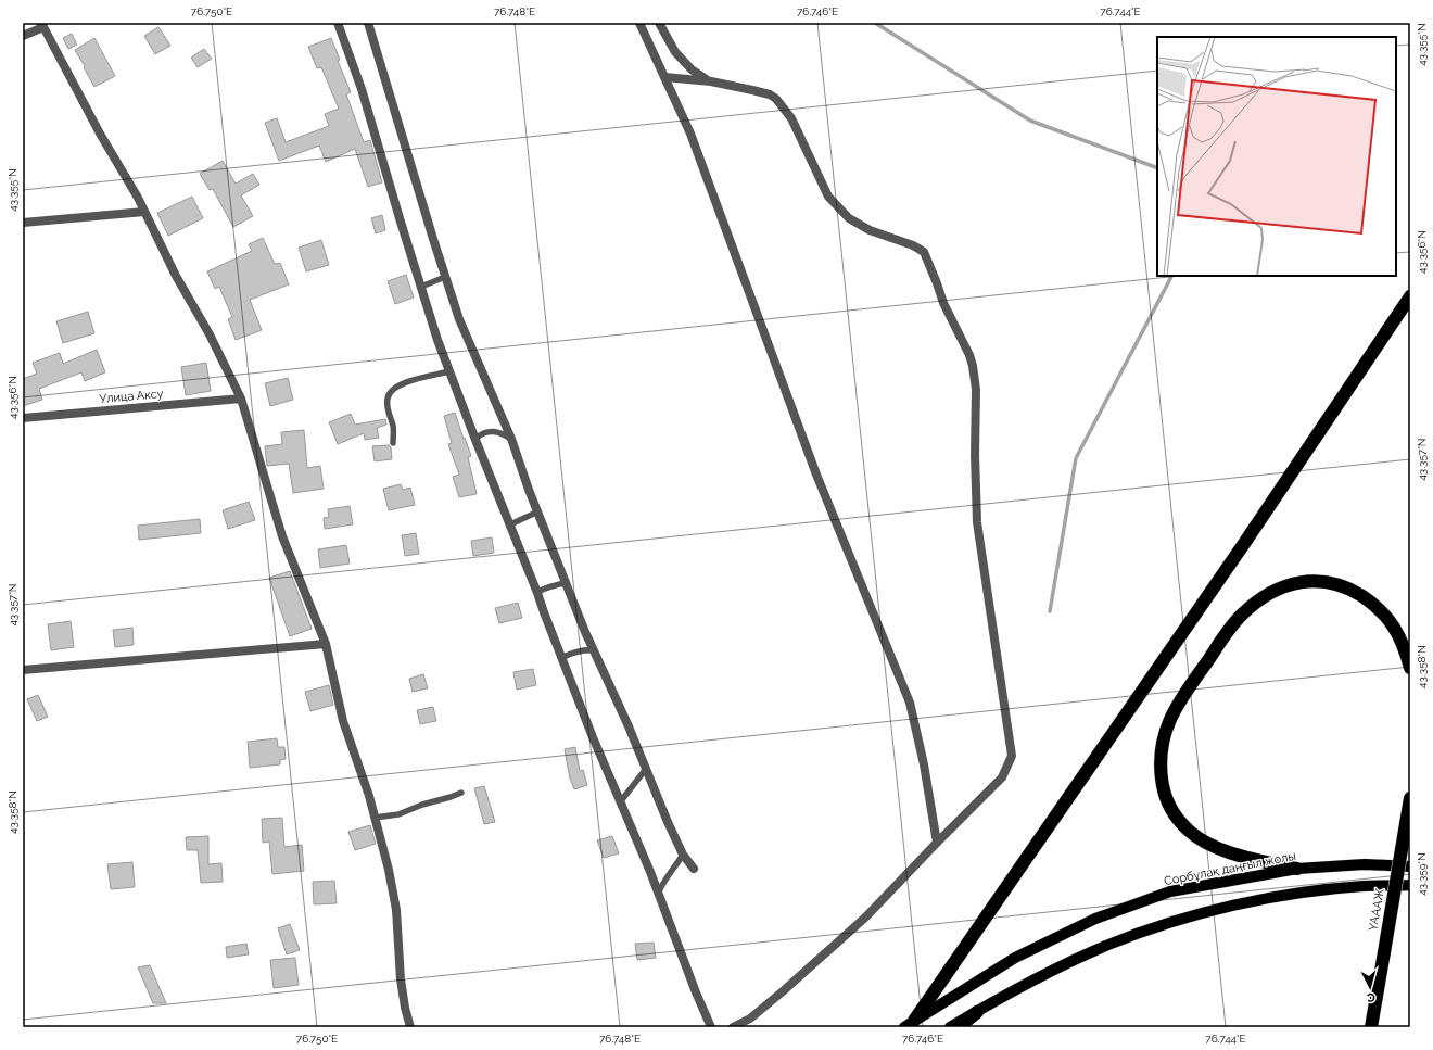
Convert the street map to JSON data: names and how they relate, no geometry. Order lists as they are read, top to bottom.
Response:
{
  "streets": {
    "highway": ["ҮАААЖ"],
    "main road": ["Сорбұлақ даңғыл жолы"],
    "street": ["Улица Аксу"]
  },
  "north": "bottom",
  "coordinates": [
    "76.750°E",
    "76.748°E",
    "76.746°E",
    "76.744°E",
    "43.355°N",
    "43.356°N",
    "43.357°N",
    "43.358°N",
    "43.359°N"
  ]
}
